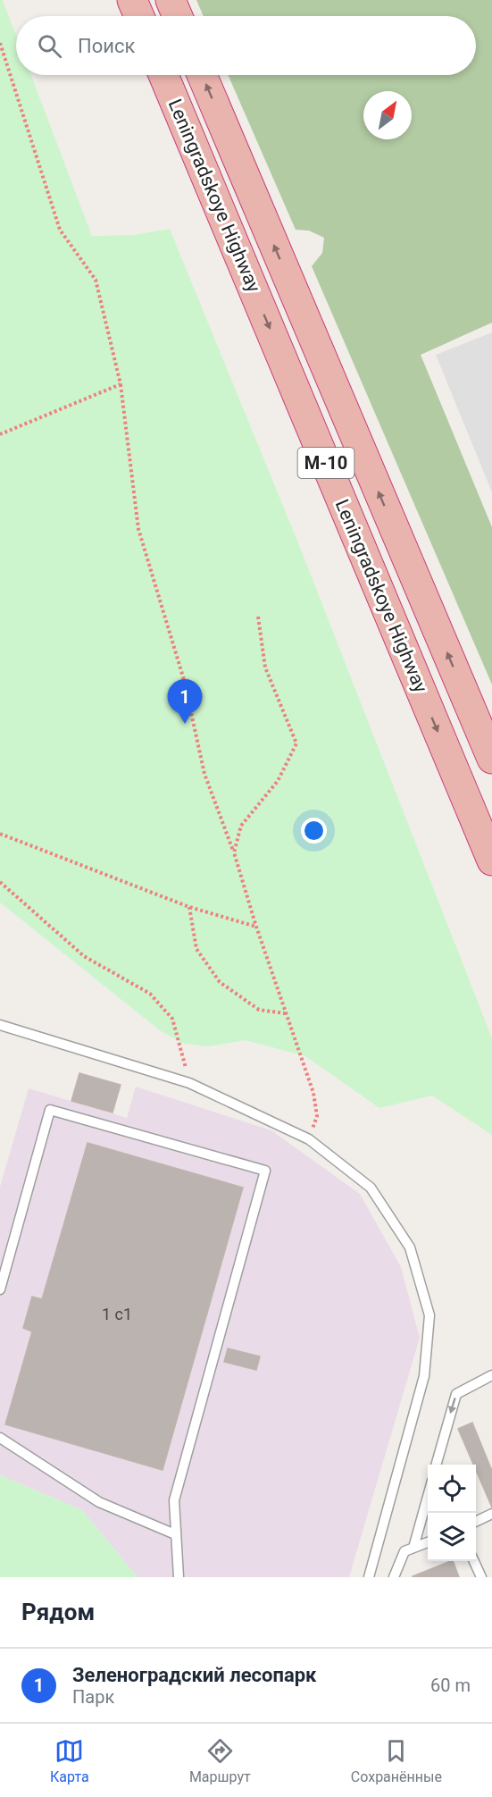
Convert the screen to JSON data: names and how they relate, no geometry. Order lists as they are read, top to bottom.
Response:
{
  "streets": {
    "highway": ["Leningradskoye Highway", "М-10"]
  },
  "house_numbers": ["1 с1"],
  "north": "top right",
  "page": {
    "search": "Поиск",
    "pins": "1",
    "heading": "Рядом",
    "list": [
      {
        "mark": "1",
        "name": "Зеленоградский лесопарк",
        "note": "Парк",
        "value": "60 m"
      }
    ],
    "nav": ["Карта", "Маршрут", "Сохранённые"]
  }
}
